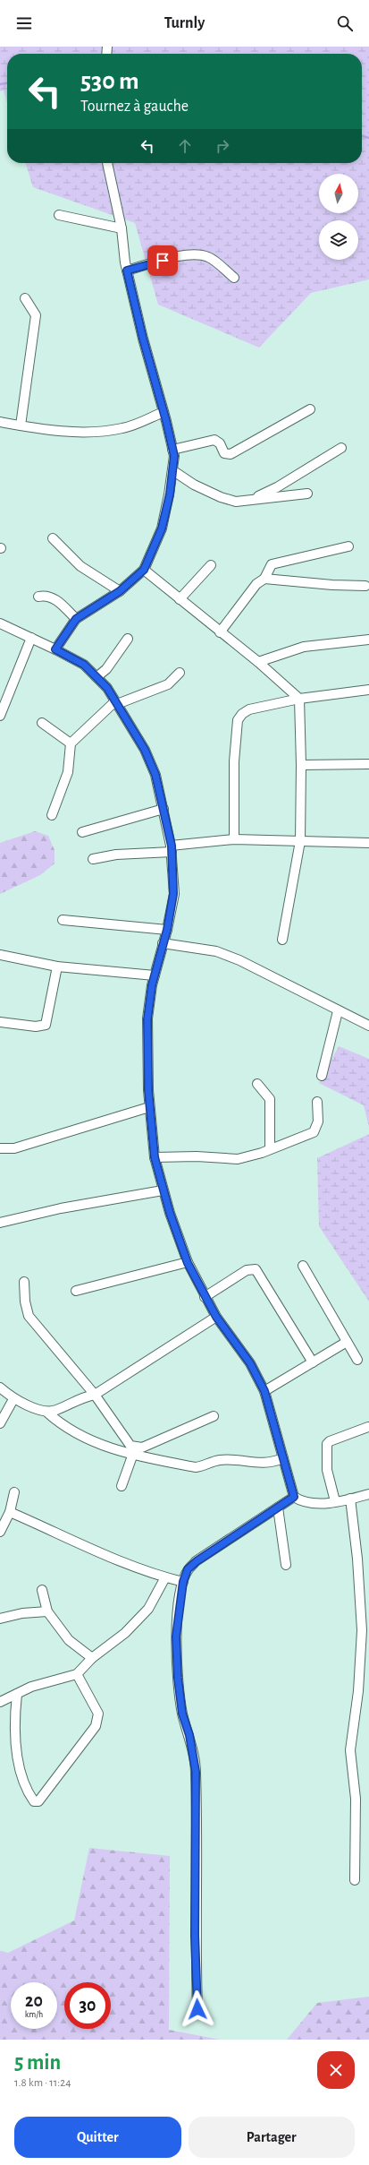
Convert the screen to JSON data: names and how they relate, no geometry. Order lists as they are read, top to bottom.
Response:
{
  "north": "top",
  "page": {
    "header": "Turnly",
    "turn": ["530 m", "Tournez à gauche"],
    "speed": "20 km/h",
    "limit": "30",
    "heading": ["5 min", "1.8 km · 11:24"],
    "buttons": ["Quitter", "Partager"]
  }
}
